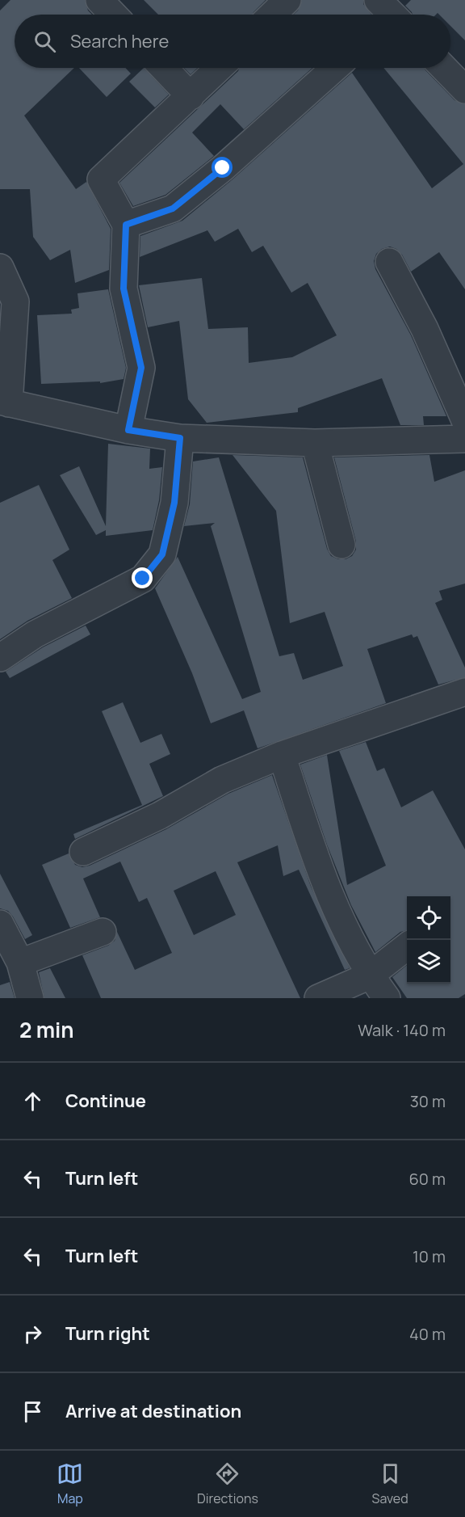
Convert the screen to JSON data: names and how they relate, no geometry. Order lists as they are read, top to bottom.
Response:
{
  "page": {
    "search": "Search here",
    "heading": ["2 min", "Walk · 140 m"],
    "list": [
      ["Continue", "30 m"],
      ["Turn left", "60 m"],
      ["Turn left", "10 m"],
      ["Turn right", "40 m"],
      "Arrive at destination"
    ],
    "nav": ["Map", "Directions", "Saved"]
  }
}
